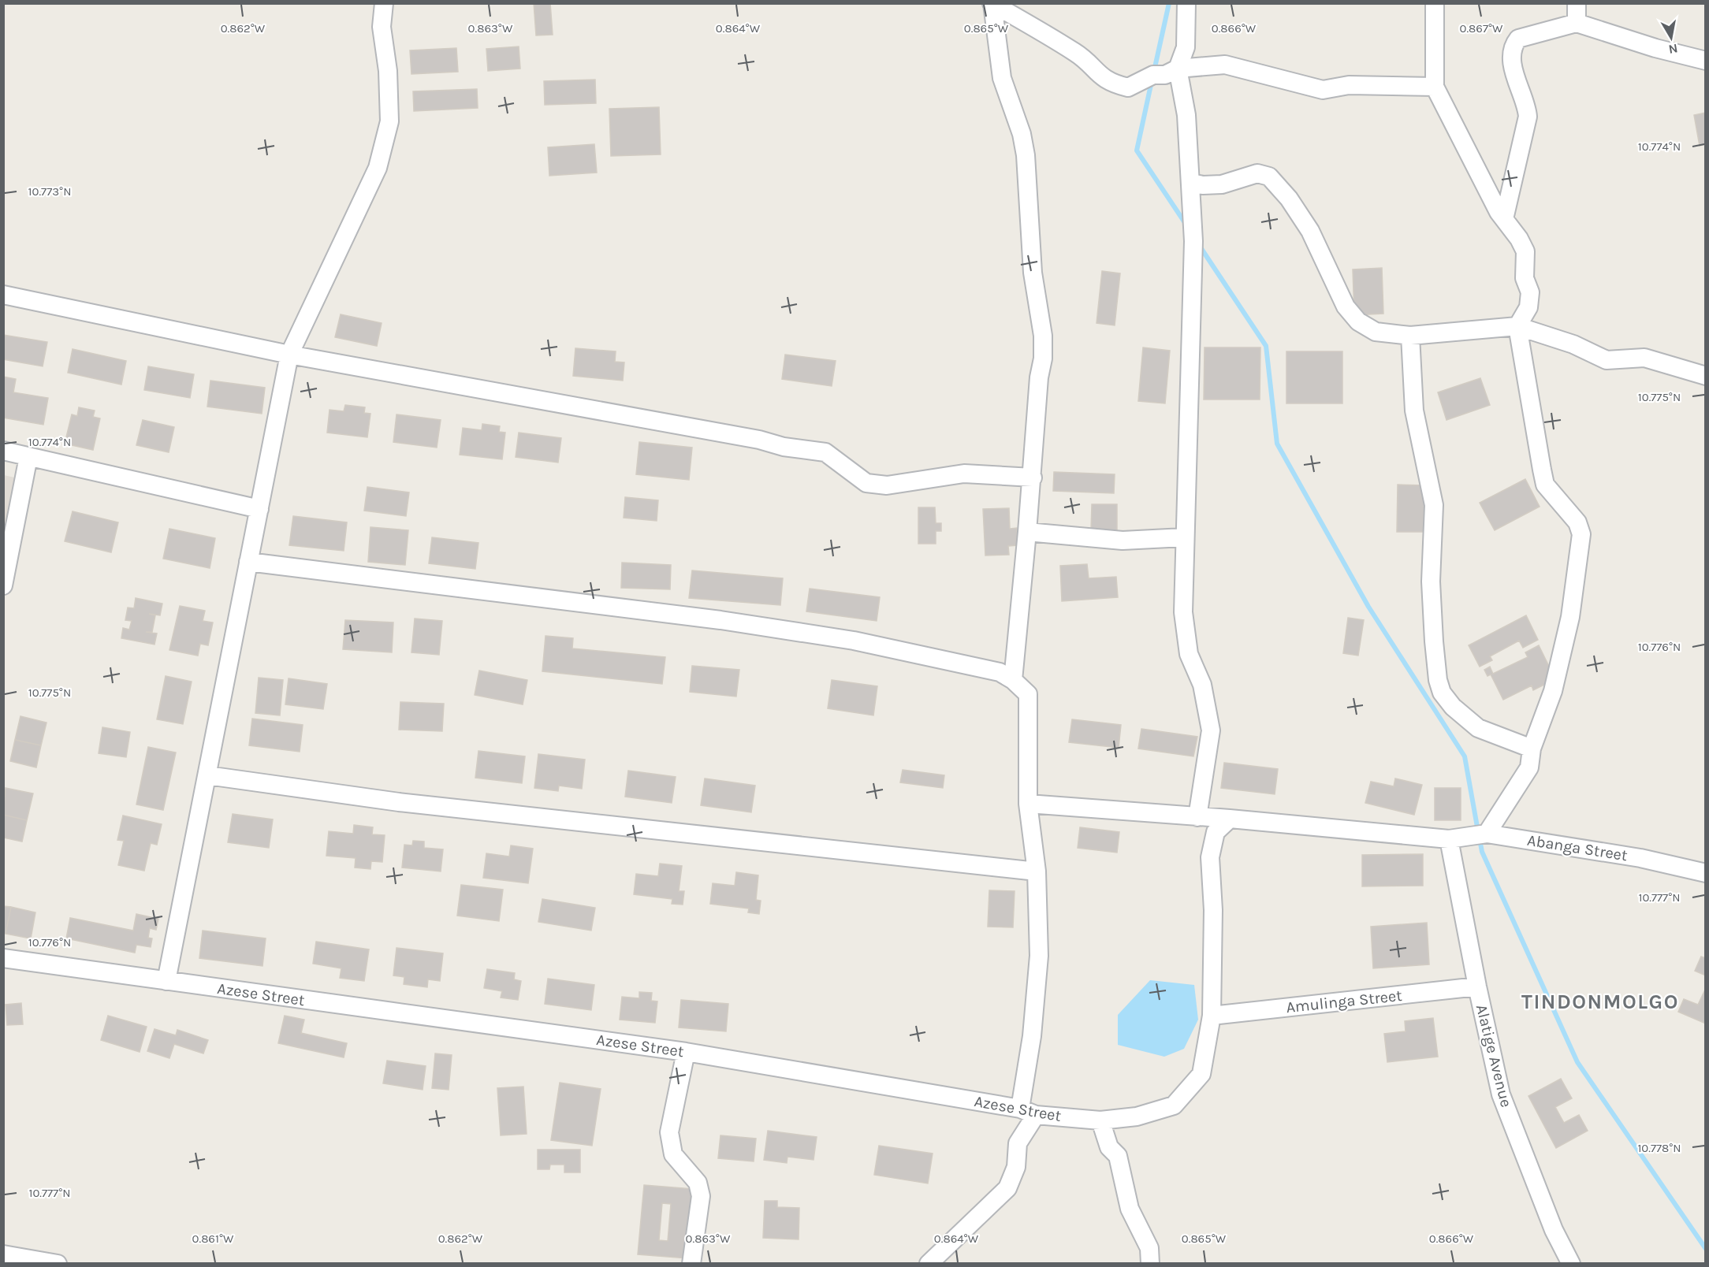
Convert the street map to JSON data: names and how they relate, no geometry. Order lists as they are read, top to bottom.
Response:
{
  "streets": {
    "street": [
      "Abanga Street",
      "Azese Street",
      "Amulinga Street",
      "Alatige Avenue"
    ]
  },
  "crossings": [
    ["Abanga Street", "Azese Street"],
    ["Abanga Street", "Alatige Avenue"],
    ["Azese Street", "Amulinga Street"],
    ["Amulinga Street", "Alatige Avenue"]
  ],
  "districts": ["TINDONMOLGO"],
  "north": "bottom",
  "coordinates": [
    "0.862°W",
    "0.863°W",
    "0.864°W",
    "0.865°W",
    "0.866°W",
    "0.867°W",
    "10.774°N",
    "10.773°N",
    "10.775°N",
    "10.776°N",
    "10.777°N",
    "10.778°N",
    "0.861°W"
  ]
}
